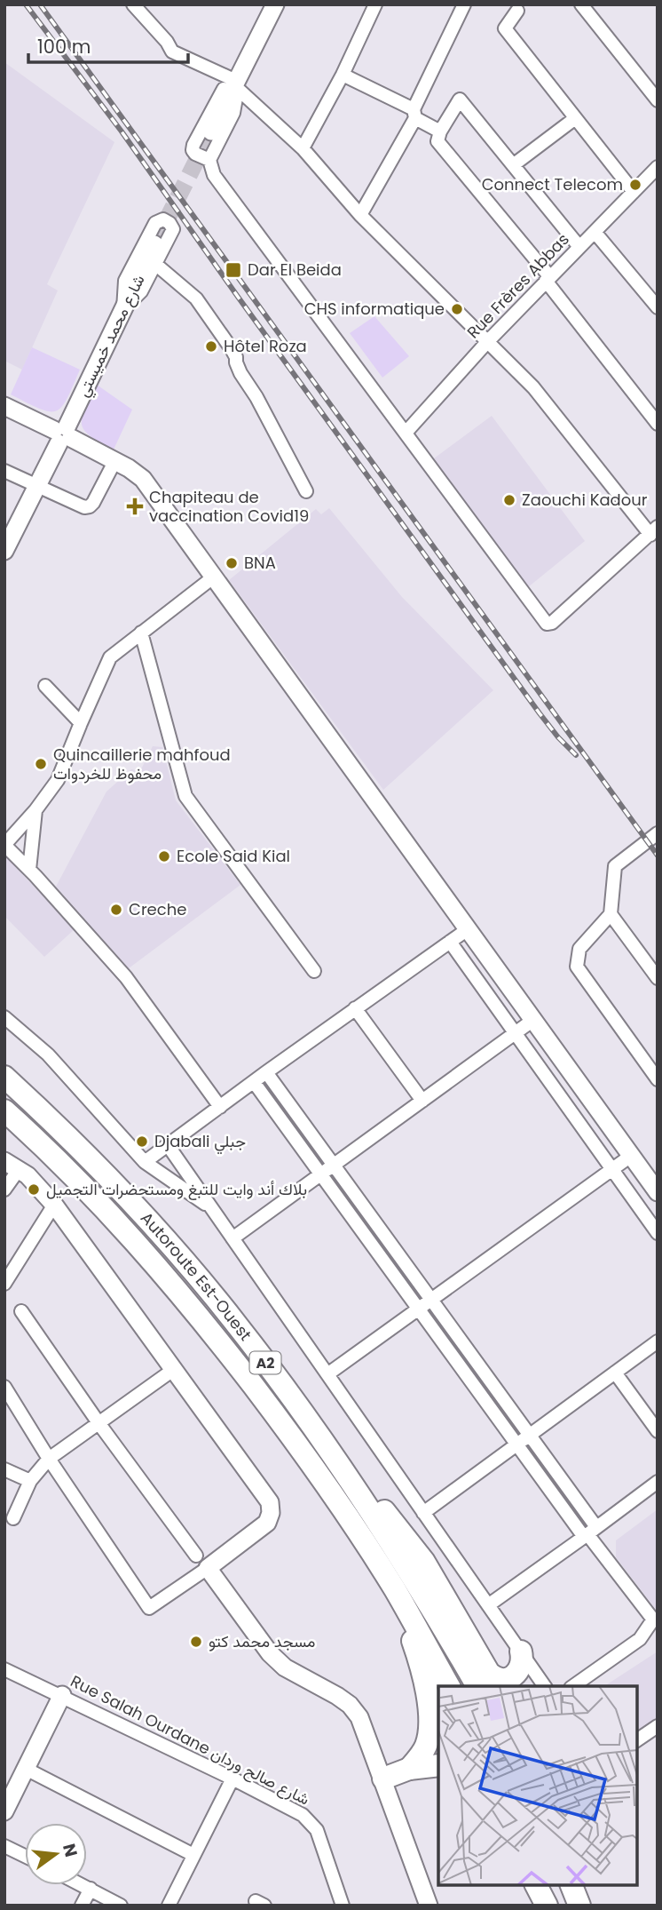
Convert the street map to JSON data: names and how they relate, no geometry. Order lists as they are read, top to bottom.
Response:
{
  "streets": {
    "highway": ["Autoroute Est-Ouest", "A2"],
    "street": ["Rue Frères Abbas", "شارع محمد خميستي", "Rue Salah Ourdane شارع صالح وردان"]
  },
  "places": {
    "other": [
      "Connect Telecom",
      "CHS informatique",
      "Hôtel Roza",
      "Zaouchi Kadour",
      "BNA",
      "Quincaillerie mahfoud محفوظ للخردوات",
      "Ecole Said Kial",
      "Creche",
      "Djabali جبلي",
      "بلاك أند وايت للتبغ ومستحضرات التجميل",
      "مسجد محمد كتو"
    ],
    "transit": ["Dar El Beida"],
    "health": ["Chapiteau de vaccination Covid19"]
  },
  "scale_bar": "100 m",
  "north": "right"
}
